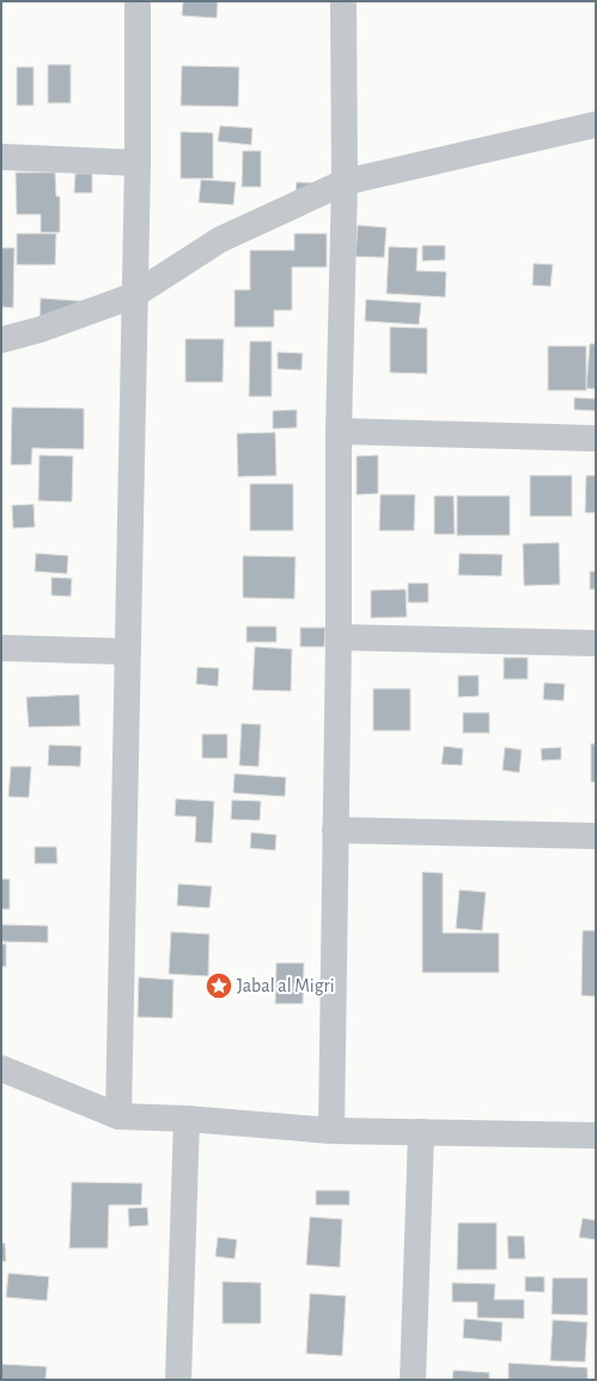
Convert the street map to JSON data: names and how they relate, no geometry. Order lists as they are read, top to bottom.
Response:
{
  "places": {
    "place": ["Jabal al Migri"]
  }
}
